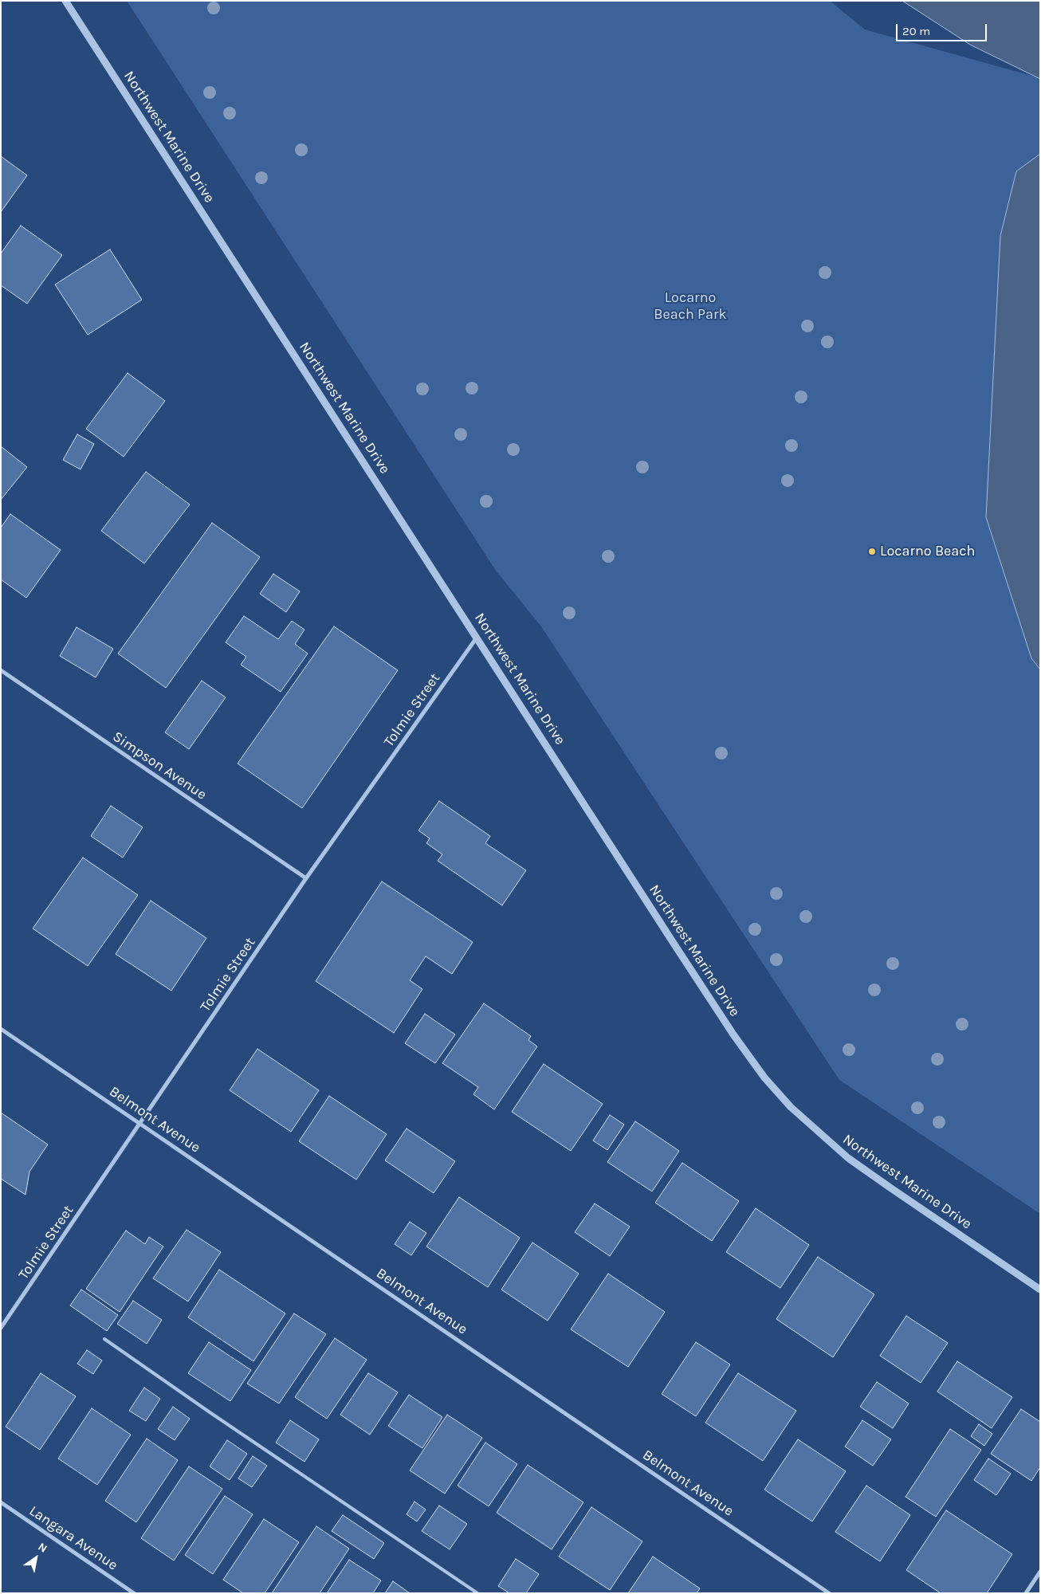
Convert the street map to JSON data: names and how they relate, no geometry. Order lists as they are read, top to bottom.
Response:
{
  "streets": {
    "street": [
      "Northwest Marine Drive",
      "Tolmie Street",
      "Simpson Avenue",
      "Belmont Avenue",
      "Langara Avenue"
    ]
  },
  "crossings": [
    ["Northwest Marine Drive", "Tolmie Street"],
    ["Tolmie Street", "Simpson Avenue"],
    ["Tolmie Street", "Belmont Avenue"]
  ],
  "parks": ["Locarno Beach Park"],
  "places": ["Locarno Beach"],
  "scale_bar": "20 m",
  "north": "top right"
}
